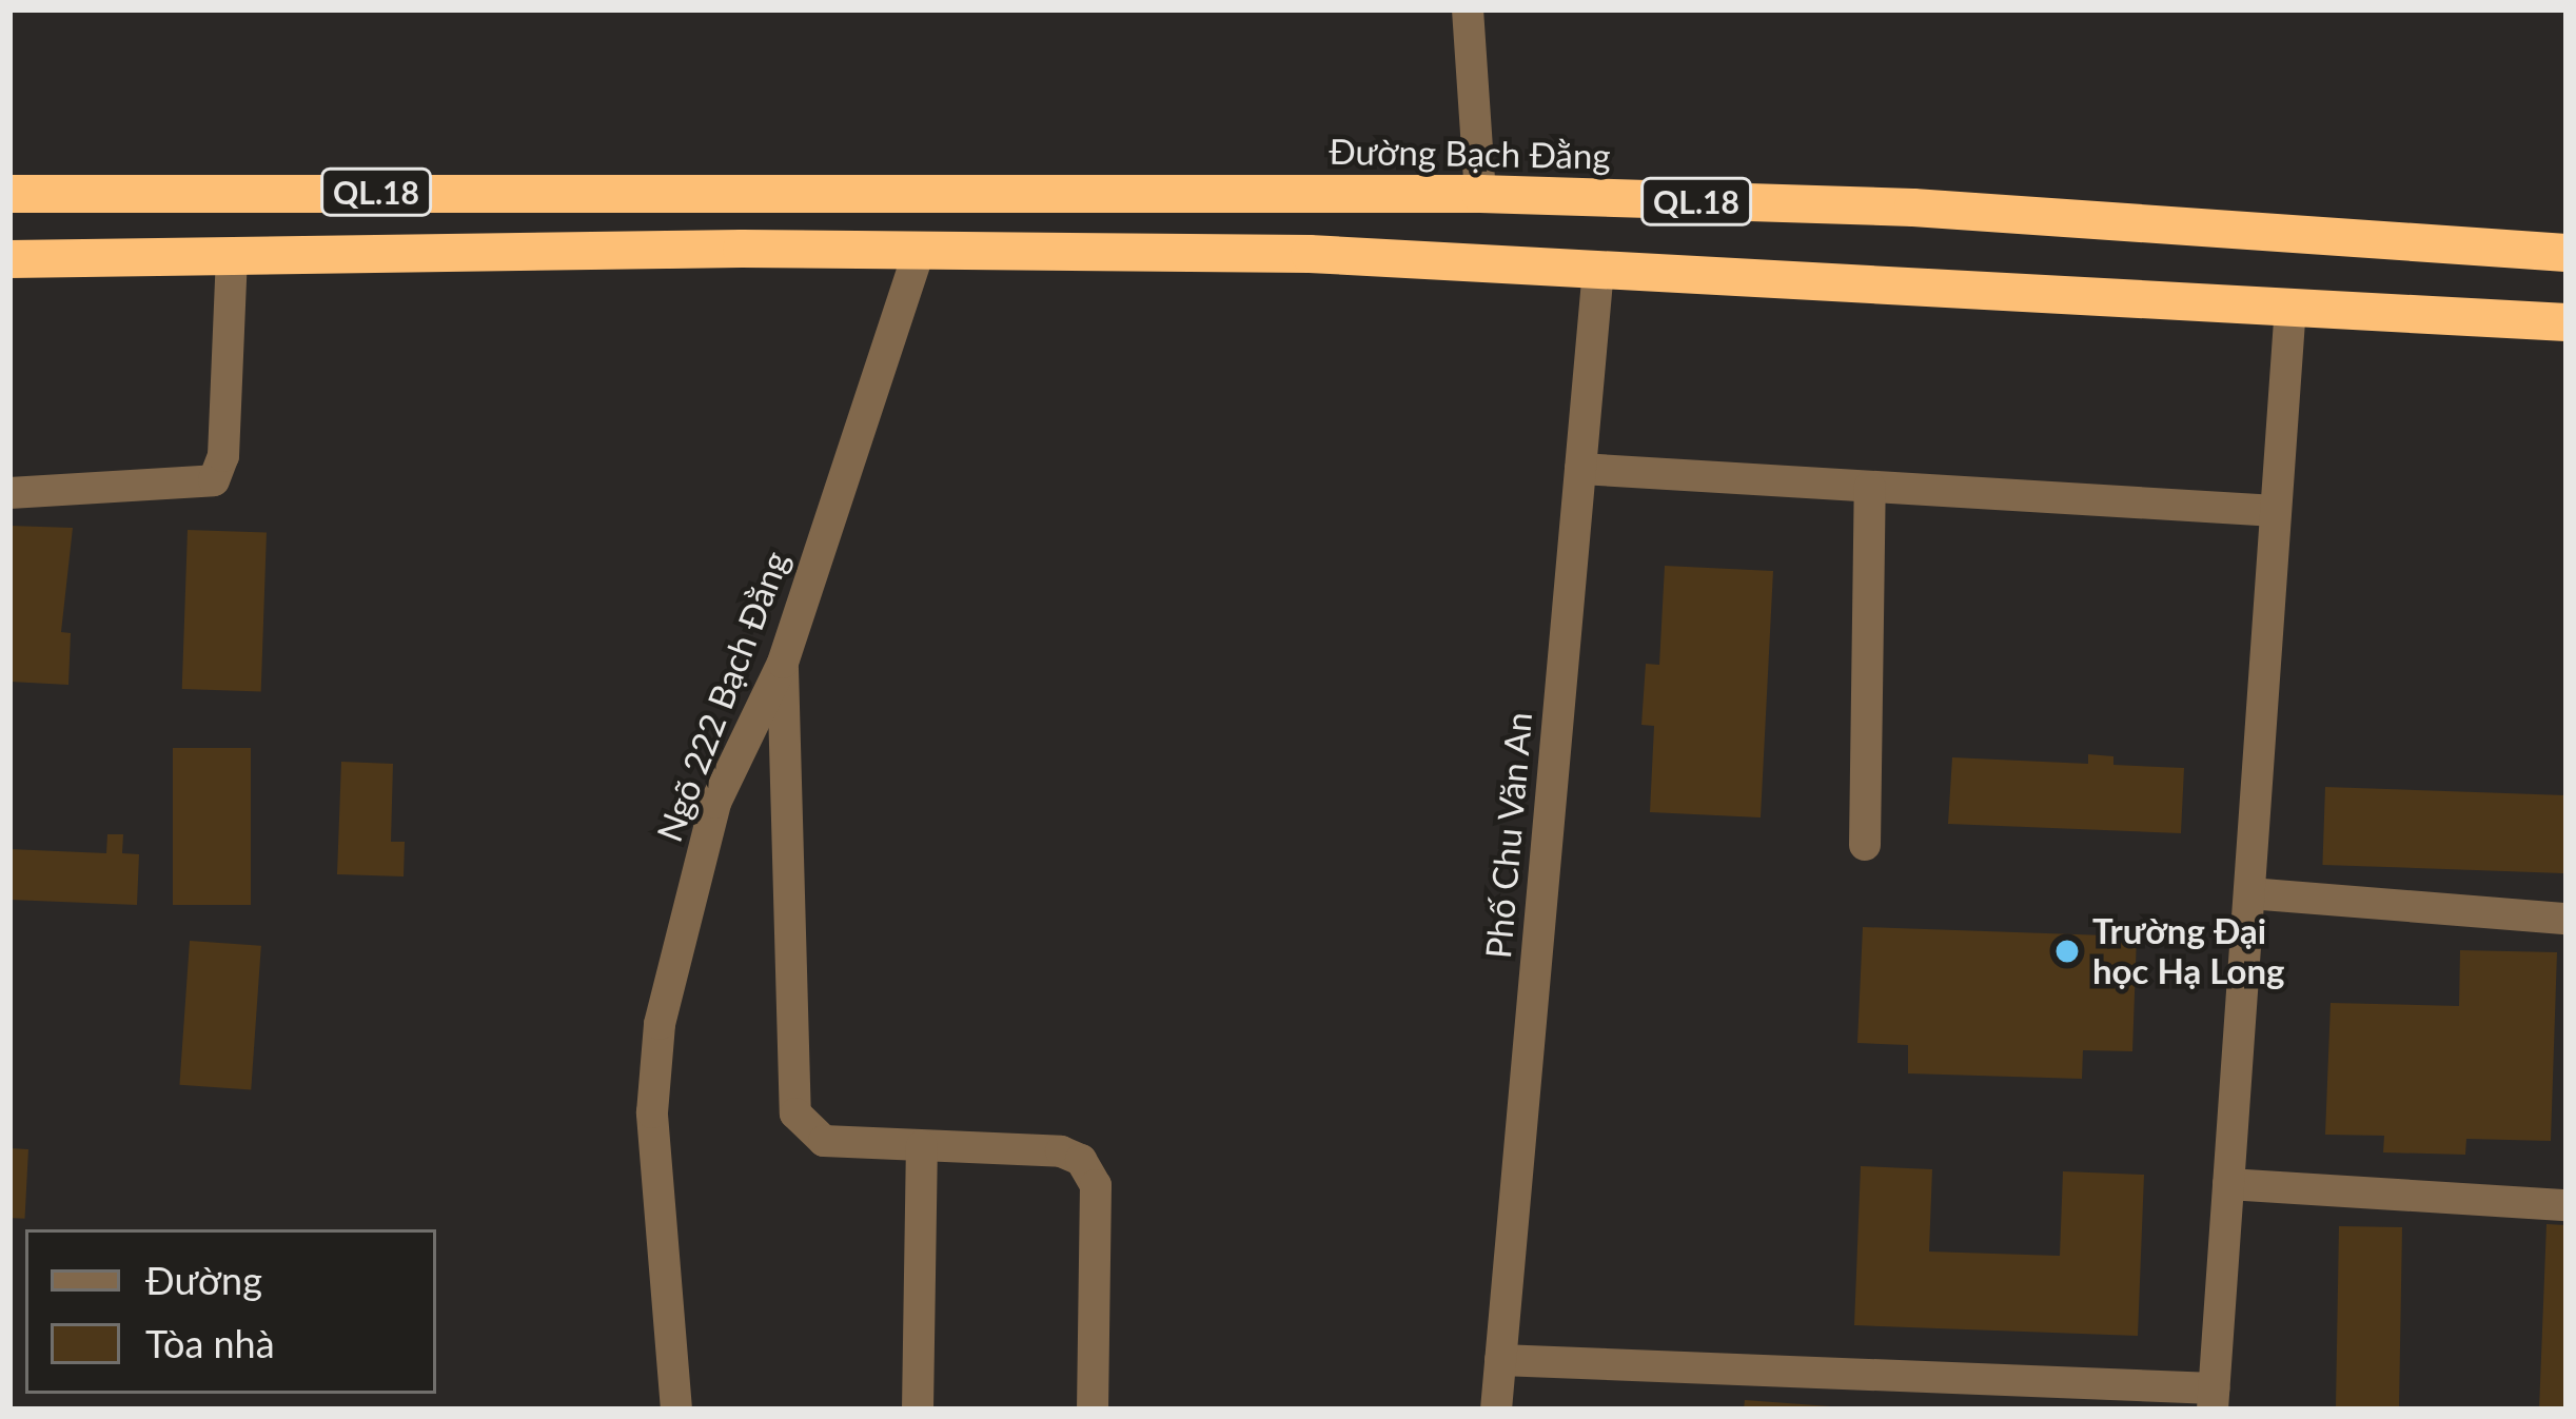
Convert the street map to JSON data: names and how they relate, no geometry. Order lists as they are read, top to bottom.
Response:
{
  "streets": {
    "highway": ["Đường Bạch Đằng", "QL.18"],
    "street": ["Ngõ 222 Bạch Đằng", "Phố Chu Văn An"]
  },
  "crossings": [
    ["QL.18", "Ngõ 222 Bạch Đằng"],
    ["QL.18", "Phố Chu Văn An"]
  ],
  "places": ["Trường Đại học Hạ Long"],
  "legend": ["Đường", "Tòa nhà"]
}
